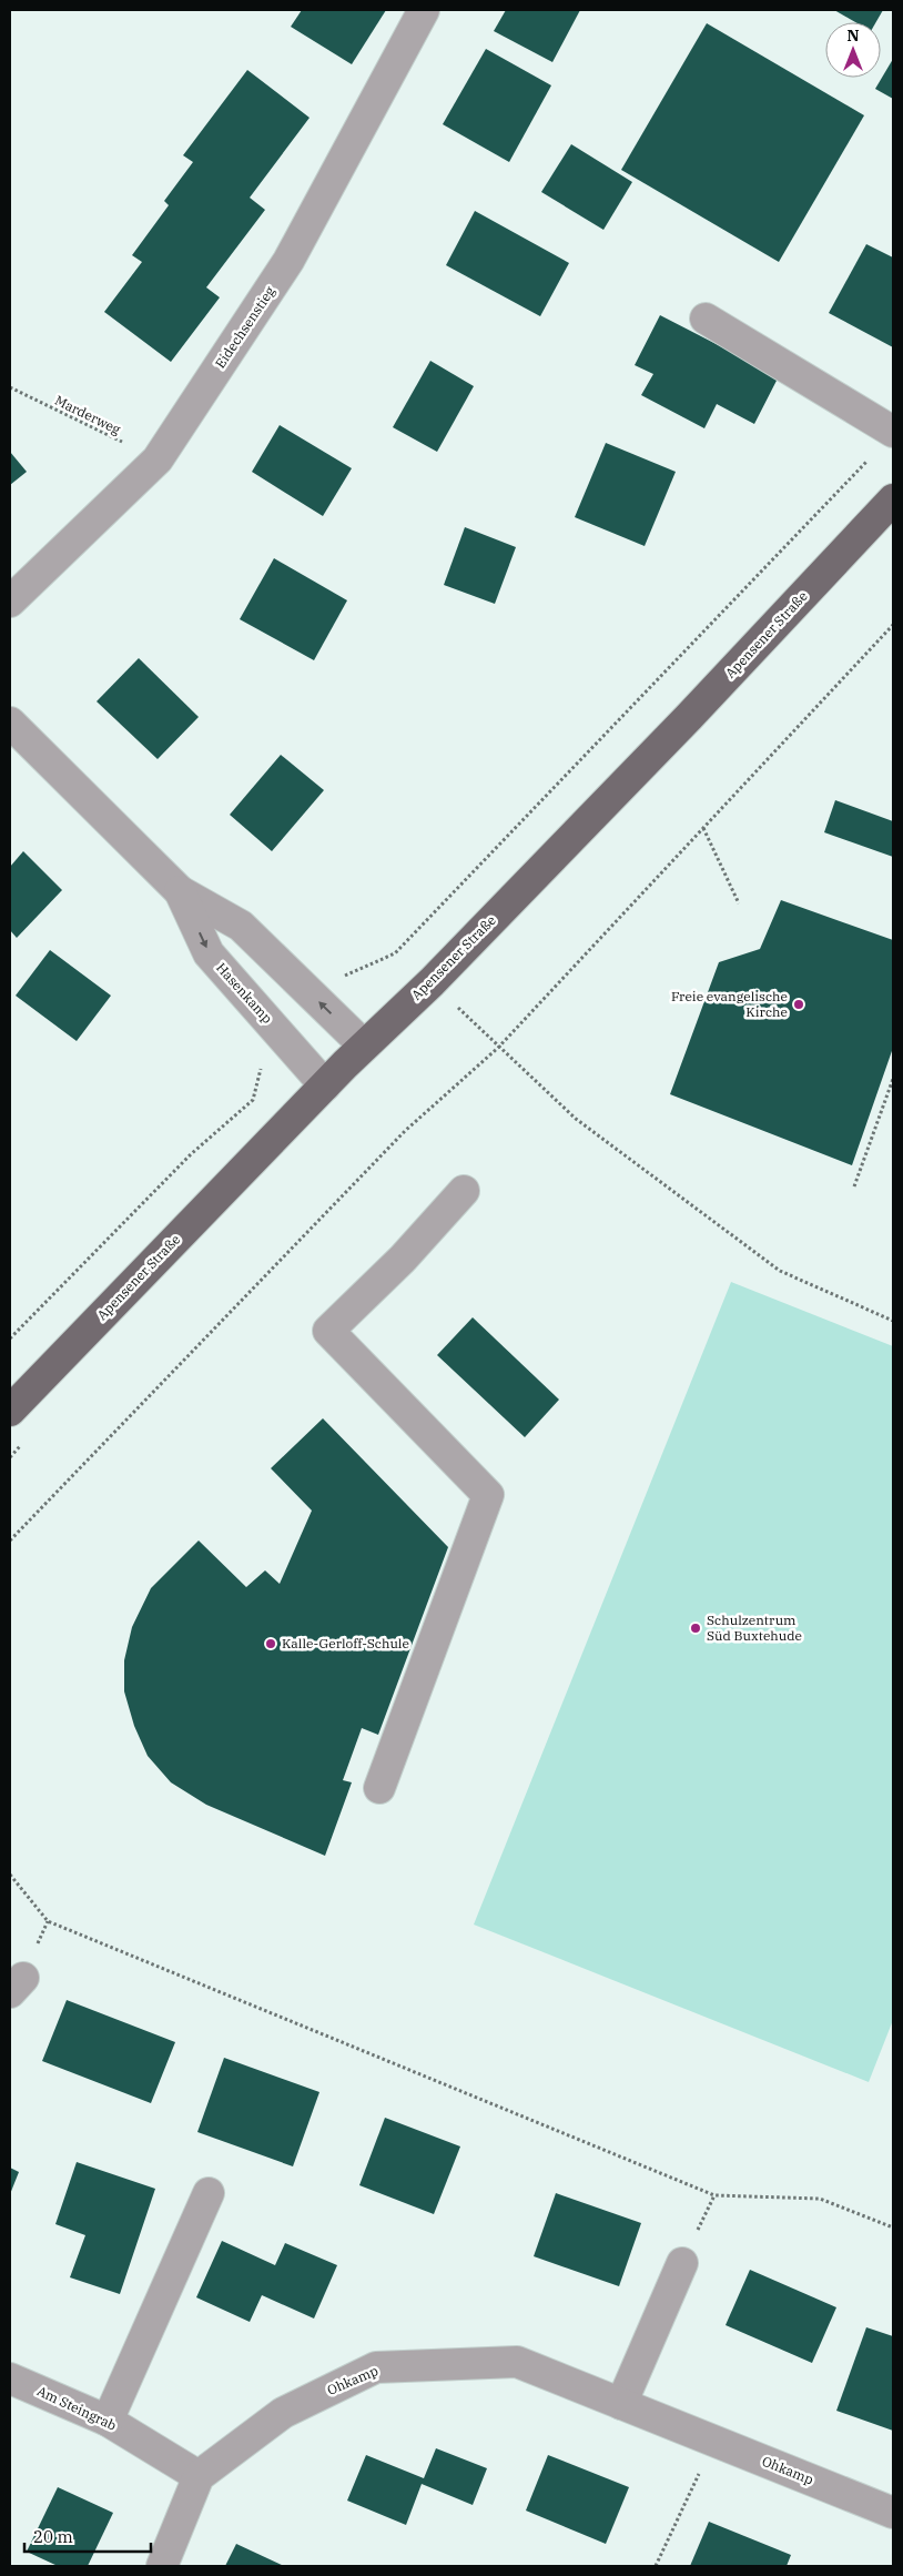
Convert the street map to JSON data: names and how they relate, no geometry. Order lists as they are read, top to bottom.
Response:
{
  "streets": {
    "main road": ["Apensener Straße"],
    "street": [
      "Eidechsenstieg",
      "Hasenkamp",
      "Ohkamp",
      "Am Steingrab"
    ],
    "path": ["Marderweg"]
  },
  "crossings": [
    ["Eidechsenstieg", "Marderweg"],
    ["Apensener Straße", "Hasenkamp"],
    ["Ohkamp", "Am Steingrab"]
  ],
  "places": ["Freie evangelische Kirche", "Schulzentrum Süd Buxtehude", "Kalle-Gerloff-Schule"],
  "scale_bar": "20 m",
  "north": "top"
}
